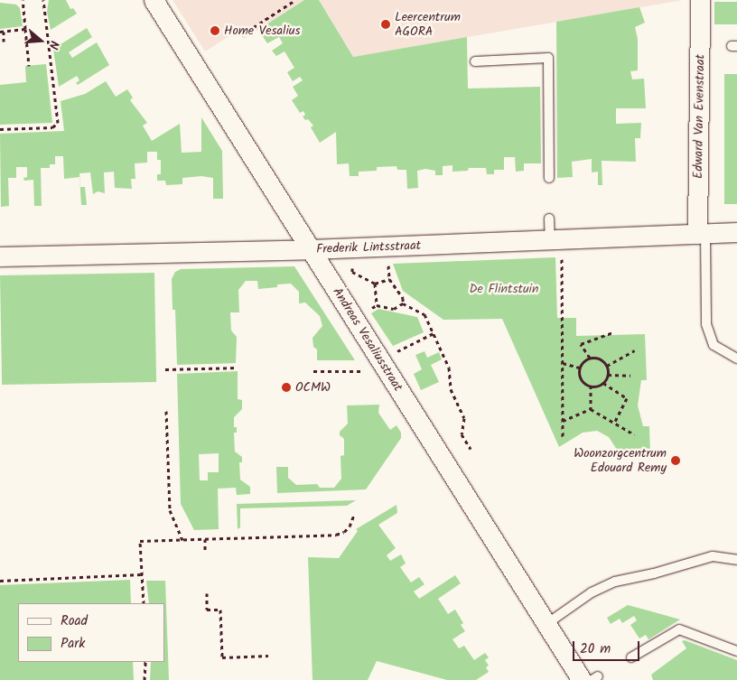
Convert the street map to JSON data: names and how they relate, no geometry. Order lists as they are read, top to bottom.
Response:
{
  "streets": {
    "street": ["Edward Van Evenstraat", "Frederik Lintsstraat", "Andreas Vesaliusstraat"]
  },
  "crossings": [
    ["Edward Van Evenstraat", "Frederik Lintsstraat"],
    ["Frederik Lintsstraat", "Andreas Vesaliusstraat"]
  ],
  "parks": ["De Flintstuin"],
  "places": [
    "Leercentrum AGORA",
    "Home Vesalius",
    "OCMW",
    "Woonzorgcentrum Edouard Remy"
  ],
  "legend": ["Road", "Park"],
  "scale_bar": "20 m",
  "north": "right"
}
